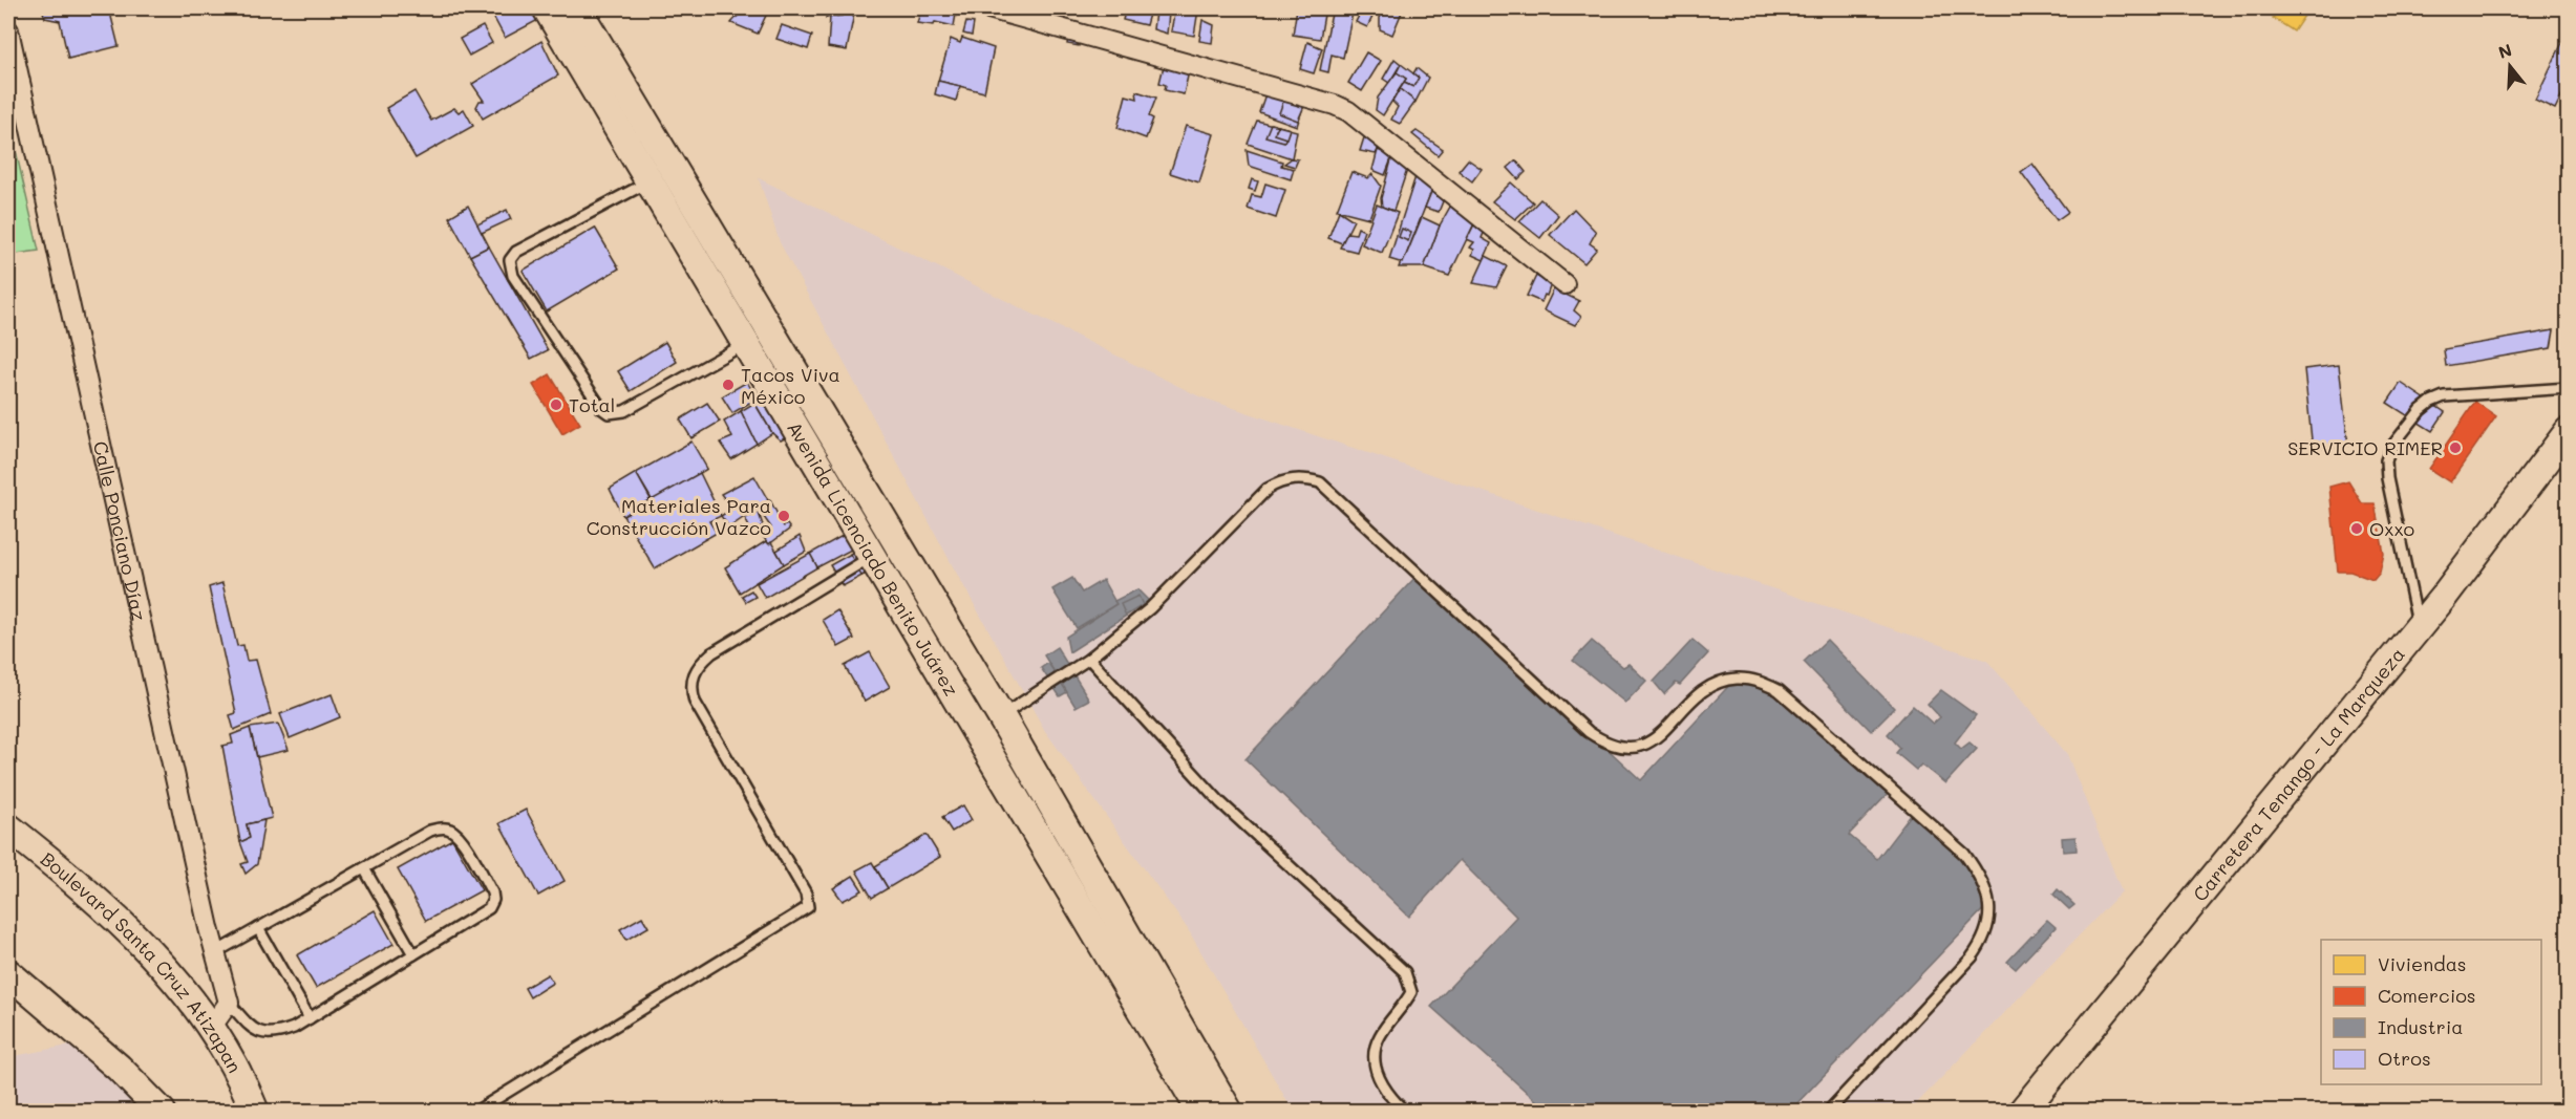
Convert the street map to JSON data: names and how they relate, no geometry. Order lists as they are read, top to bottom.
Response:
{
  "streets": {
    "main road": ["Avenida Licenciado Benito Juárez", "Carretera Tenango - La Marqueza", "Boulevard Santa Cruz Atizapan"],
    "street": ["Calle Ponciano Díaz"]
  },
  "places": [
    "Tacos Viva México",
    "Total",
    "SERVICIO RIMER",
    "Materiales Para Construcción Vazco",
    "Oxxo"
  ],
  "legend": [
    "Viviendas",
    "Comercios",
    "Industria",
    "Otros"
  ],
  "north": "top"
}
